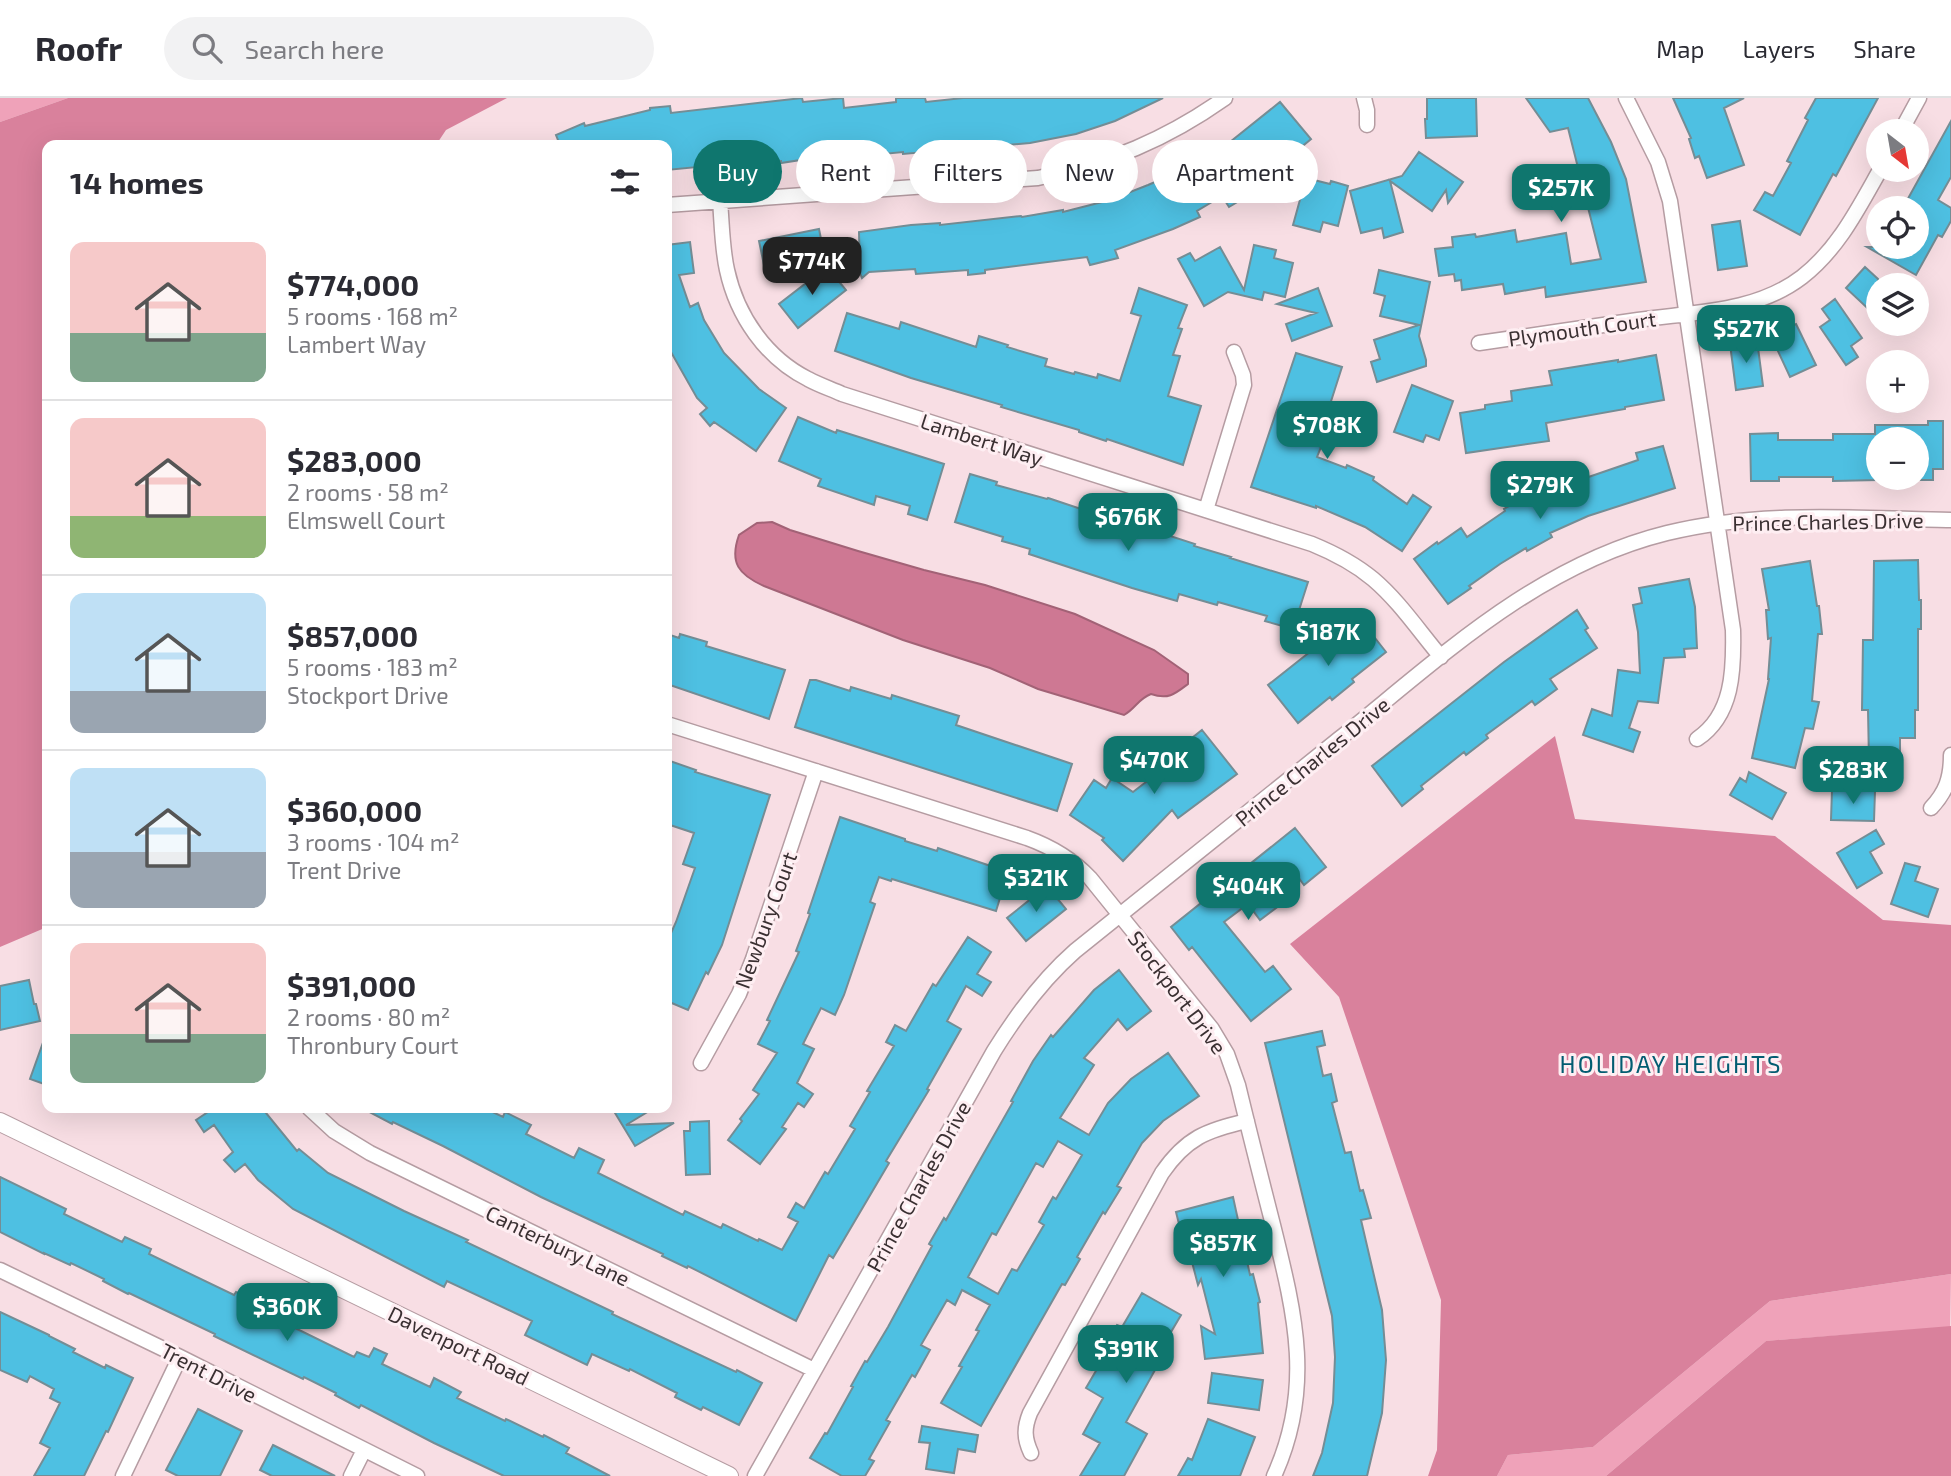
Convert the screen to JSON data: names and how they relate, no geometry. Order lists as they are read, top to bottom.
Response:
{
  "streets": {
    "street": [
      "Plymouth Court",
      "Lambert Way",
      "Prince Charles Drive",
      "Newbury Court",
      "Stockport Drive",
      "Canterbury Lane",
      "Davenport Road",
      "Trent Drive"
    ]
  },
  "crossings": [
    ["Lambert Way", "Prince Charles Drive"],
    ["Prince Charles Drive", "Stockport Drive"],
    ["Prince Charles Drive", "Canterbury Lane"],
    ["Newbury Court", "Stockport Drive"]
  ],
  "districts": ["HOLIDAY HEIGHTS"],
  "north": "bottom right",
  "page": {
    "header": "Roofr",
    "search": "Search here",
    "nav": ["Map", "Layers", "Share"],
    "map_buttons": ["+", "−"],
    "chip": [
      "Buy",
      "Rent",
      "Filters",
      "New",
      "Apartment"
    ],
    "heading": "14 homes",
    "price": [
      "$257K",
      "$774K",
      "$527K",
      "$708K",
      "$279K",
      "$676K",
      "$187K",
      "$470K",
      "$283K",
      "$321K",
      "$404K",
      "$857K",
      "$360K",
      "$391K"
    ],
    "list": [
      {
        "name": "$774,000",
        "note": "5 rooms · 168 m² · Lambert Way"
      },
      {
        "name": "$283,000",
        "note": "2 rooms · 58 m² · Elmswell Court"
      },
      {
        "name": "$857,000",
        "note": "5 rooms · 183 m² · Stockport Drive"
      },
      {
        "name": "$360,000",
        "note": "3 rooms · 104 m² · Trent Drive"
      },
      {
        "name": "$391,000",
        "note": "2 rooms · 80 m² · Thronbury Court"
      }
    ]
  }
}
